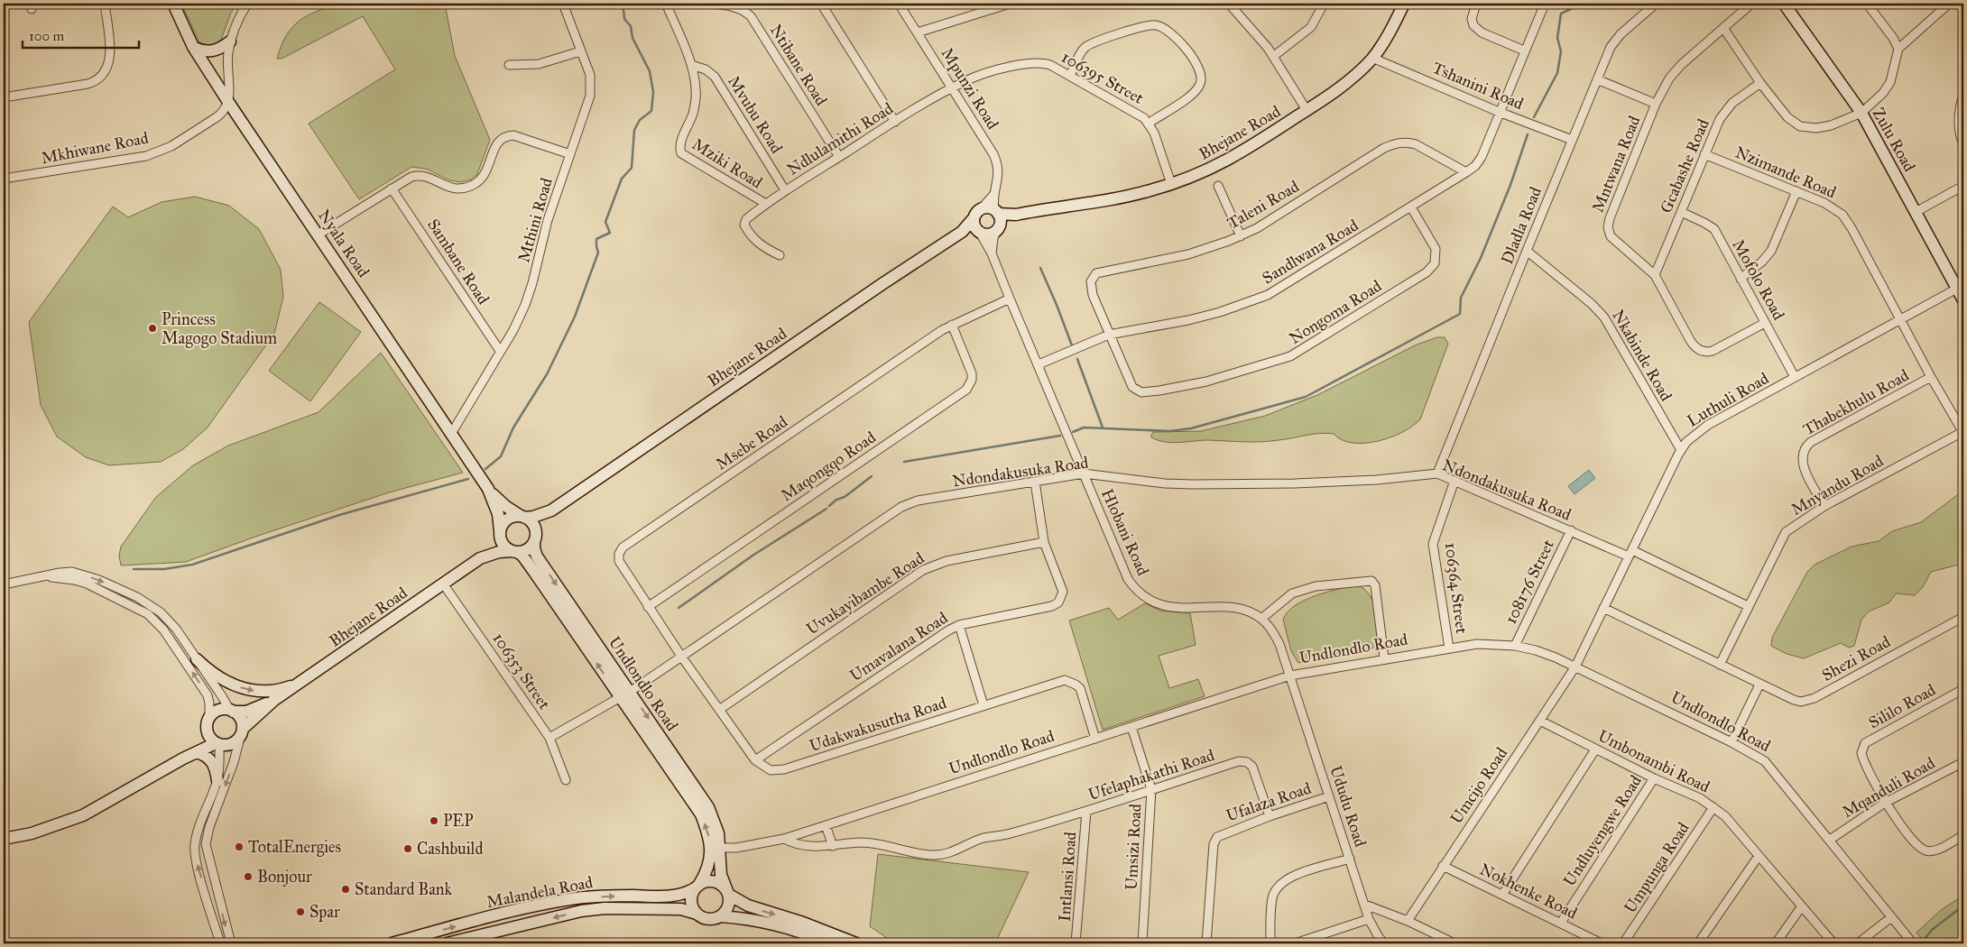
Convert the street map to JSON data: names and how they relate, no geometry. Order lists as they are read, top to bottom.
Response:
{
  "streets": {
    "street": [
      "Ntibane Road",
      "106395 Street",
      "Tshanini Road",
      "Mpunzi Road",
      "Mvubu Road",
      "Bhejane Road",
      "Ndlulamithi Road",
      "Zulu Road",
      "Mkhiwane Road",
      "Mziki Road",
      "Mntwana Road",
      "Gcabashe Road",
      "Nzimande Road",
      "Taleni Road",
      "Mthini Road",
      "Dladla Road",
      "Nyala Road",
      "Sandlwana Road",
      "Sambane Road",
      "Mofolo Road",
      "Nongoma Road",
      "Nkabinde Road",
      "Luthuli Road",
      "Thabekhulu Road",
      "Msebe Road",
      "Maqongqo Road",
      "Ndondakusuka Road",
      "Mnyandu Road",
      "Hlobani Road",
      "108176 Street",
      "106364 Street",
      "Uvukayibambe Road",
      "Umavalana Road",
      "Undlondlo Road",
      "Shezi Road",
      "106353 Street",
      "Sililo Road",
      "Udakwakusutha Road",
      "Umbonambi Road",
      "Ufelaphakathi Road",
      "Umcijo Road",
      "Mqanduli Road",
      "Ufalaza Road",
      "Ududu Road",
      "Undluyengwe Road",
      "Umsizi Road",
      "Umpunga Road",
      "Intlansi Road",
      "Nokhenke Road",
      "Malandela Road"
    ]
  },
  "crossings": [
    ["Ntibane Road", "Ndlulamithi Road"],
    ["106395 Street", "Mpunzi Road"],
    ["106395 Street", "Bhejane Road"],
    ["106395 Street", "Ndlulamithi Road"],
    ["Tshanini Road", "Bhejane Road"],
    ["Tshanini Road", "Dladla Road"],
    ["Tshanini Road", "Sandlwana Road"],
    ["Mpunzi Road", "Bhejane Road"],
    ["Mpunzi Road", "Ndlulamithi Road"],
    ["Mpunzi Road", "Hlobani Road"],
    ["Mvubu Road", "Ndlulamithi Road"],
    ["Mvubu Road", "Mziki Road"],
    ["Bhejane Road", "Nyala Road"],
    ["Bhejane Road", "Hlobani Road"],
    ["Bhejane Road", "Undlondlo Road"],
    ["Bhejane Road", "106353 Street"],
    ["Ndlulamithi Road", "Mziki Road"],
    ["Zulu Road", "Luthuli Road"],
    ["Mkhiwane Road", "Nyala Road"],
    ["Mntwana Road", "Gcabashe Road"],
    ["Mntwana Road", "Mofolo Road"],
    ["Gcabashe Road", "Nzimande Road"],
    ["Gcabashe Road", "Mofolo Road"],
    ["Nzimande Road", "Luthuli Road"],
    ["Nzimande Road", "Thabekhulu Road"],
    ["Nzimande Road", "Mnyandu Road"],
    ["Taleni Road", "Sandlwana Road"],
    ["Taleni Road", "Nongoma Road"],
    ["Mthini Road", "Nyala Road"],
    ["Mthini Road", "Sambane Road"],
    ["Dladla Road", "Nkabinde Road"],
    ["Dladla Road", "Ndondakusuka Road"],
    ["Nyala Road", "Undlondlo Road"],
    ["Sandlwana Road", "Nongoma Road"],
    ["Sandlwana Road", "Hlobani Road"],
    ["Mofolo Road", "Luthuli Road"],
    ["Nkabinde Road", "Luthuli Road"],
    ["Luthuli Road", "Ndondakusuka Road"],
    ["Luthuli Road", "Undlondlo Road"],
    ["Luthuli Road", "Shezi Road"],
    ["Luthuli Road", "Umcijo Road"],
    ["Thabekhulu Road", "Mnyandu Road"],
    ["Msebe Road", "Maqongqo Road"],
    ["Msebe Road", "Ndondakusuka Road"],
    ["Msebe Road", "Hlobani Road"],
    ["Ndondakusuka Road", "Mnyandu Road"],
    ["Ndondakusuka Road", "Hlobani Road"],
    ["Ndondakusuka Road", "108176 Street"],
    ["Ndondakusuka Road", "106364 Street"],
    ["Ndondakusuka Road", "Umavalana Road"],
    ["Ndondakusuka Road", "Undlondlo Road"],
    ["Ndondakusuka Road", "106353 Street"],
    ["Mnyandu Road", "Shezi Road"],
    ["Hlobani Road", "Undlondlo Road"],
    ["Hlobani Road", "Ududu Road"],
    ["108176 Street", "Undlondlo Road"],
    ["106364 Street", "Undlondlo Road"],
    ["Uvukayibambe Road", "Umavalana Road"],
    ["Umavalana Road", "Udakwakusutha Road"],
    ["Undlondlo Road", "Udakwakusutha Road"],
    ["Undlondlo Road", "Ufelaphakathi Road"],
    ["Undlondlo Road", "Umcijo Road"],
    ["Undlondlo Road", "Mqanduli Road"],
    ["Undlondlo Road", "Ududu Road"],
    ["Undlondlo Road", "Umsizi Road"],
    ["Undlondlo Road", "Malandela Road"],
    ["Sililo Road", "Mqanduli Road"],
    ["Umbonambi Road", "Umcijo Road"],
    ["Umbonambi Road", "Undluyengwe Road"],
    ["Umbonambi Road", "Umpunga Road"],
    ["Ufelaphakathi Road", "Ufalaza Road"],
    ["Ufelaphakathi Road", "Umsizi Road"],
    ["Ufelaphakathi Road", "Intlansi Road"],
    ["Umcijo Road", "Nokhenke Road"],
    ["Ufalaza Road", "Ududu Road"],
    ["Undluyengwe Road", "Nokhenke Road"]
  ],
  "places": [
    "Princess Magogo Stadium",
    "PEP",
    "TotalEnergies",
    "Cashbuild",
    "Bonjour",
    "Standard Bank",
    "Spar"
  ],
  "scale_bar": "100 m"
}
